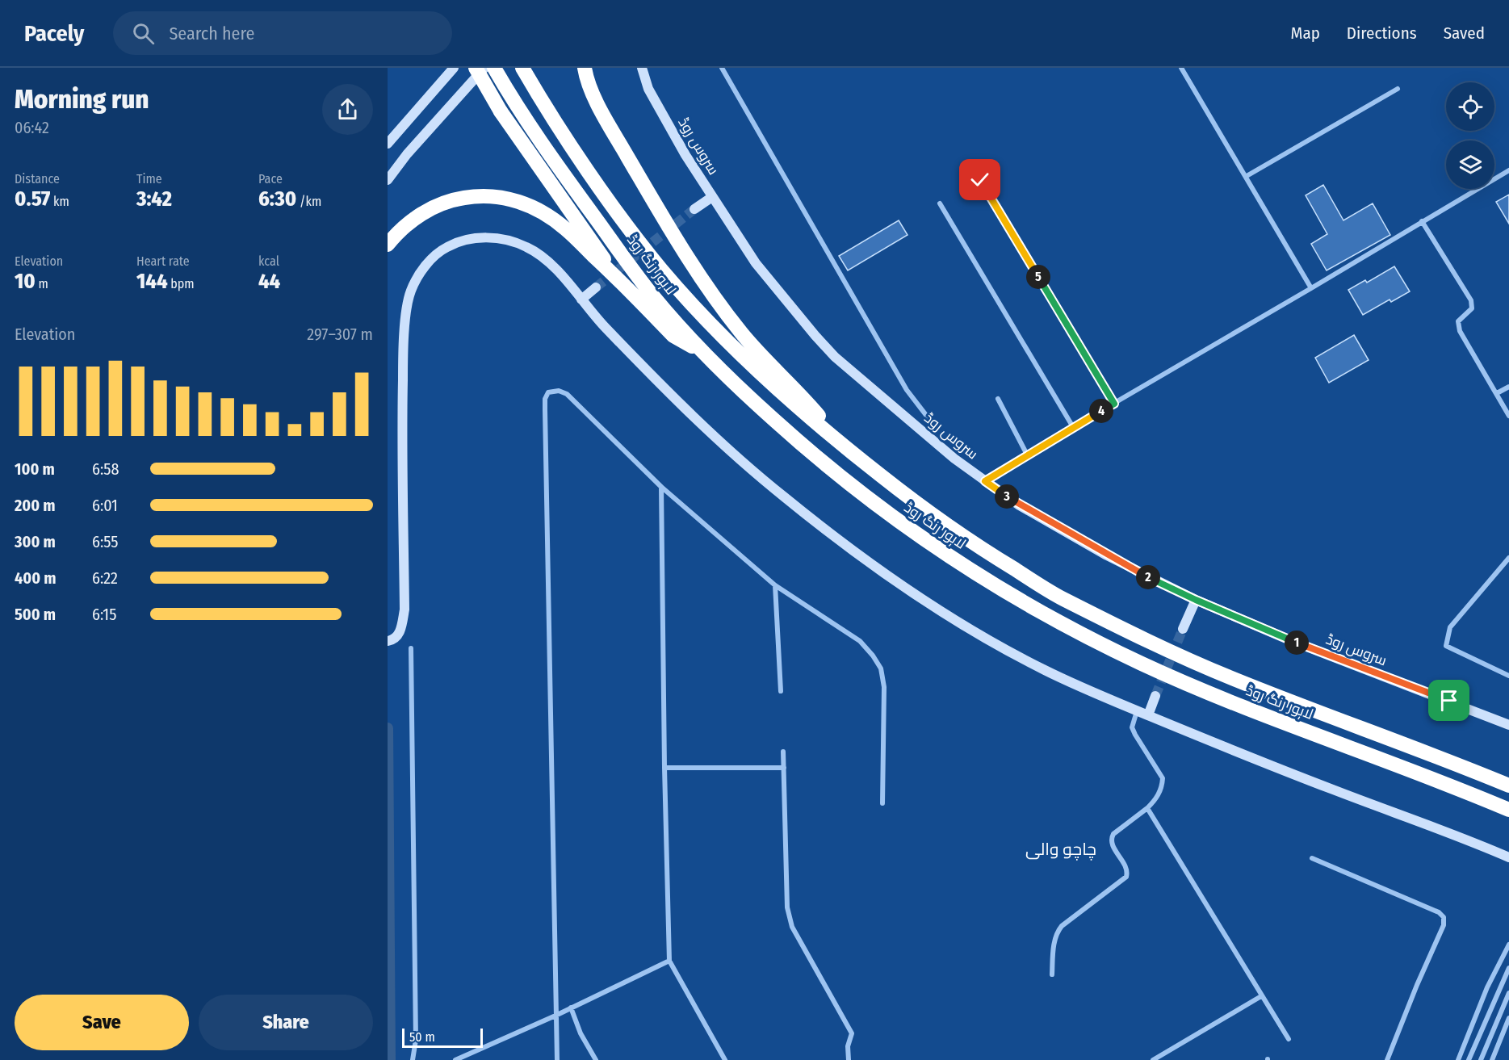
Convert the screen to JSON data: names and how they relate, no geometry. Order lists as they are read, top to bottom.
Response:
{
  "streets": {
    "highway": ["لاہور رنگ روڈ"],
    "street": ["سروس روڈ"]
  },
  "districts": ["چاچو والی"],
  "scale_bar": "50 m",
  "page": {
    "header": "Pacely",
    "search": "Search here",
    "nav": ["Map", "Directions", "Saved"],
    "heading": ["Morning run", "06:42"],
    "stats": [
      ["Distance", "0.57 km"],
      ["Time", "3:42"],
      ["Pace", "6:30 /km"],
      ["Elevation", "10 m"],
      ["Heart rate", "144 bpm"],
      ["kcal", "44"]
    ],
    "pins": [
      "5",
      "4",
      "3",
      "2",
      "1"
    ],
    "chart": ["Elevation", "297–307 m"],
    "list": [
      {
        "name": "100 m",
        "note": "6:58"
      },
      {
        "name": "200 m",
        "note": "6:01"
      },
      {
        "name": "300 m",
        "note": "6:55"
      },
      {
        "name": "400 m",
        "note": "6:22"
      },
      {
        "name": "500 m",
        "note": "6:15"
      }
    ],
    "buttons": ["Save", "Share"],
    "scale": "50 m"
  }
}
